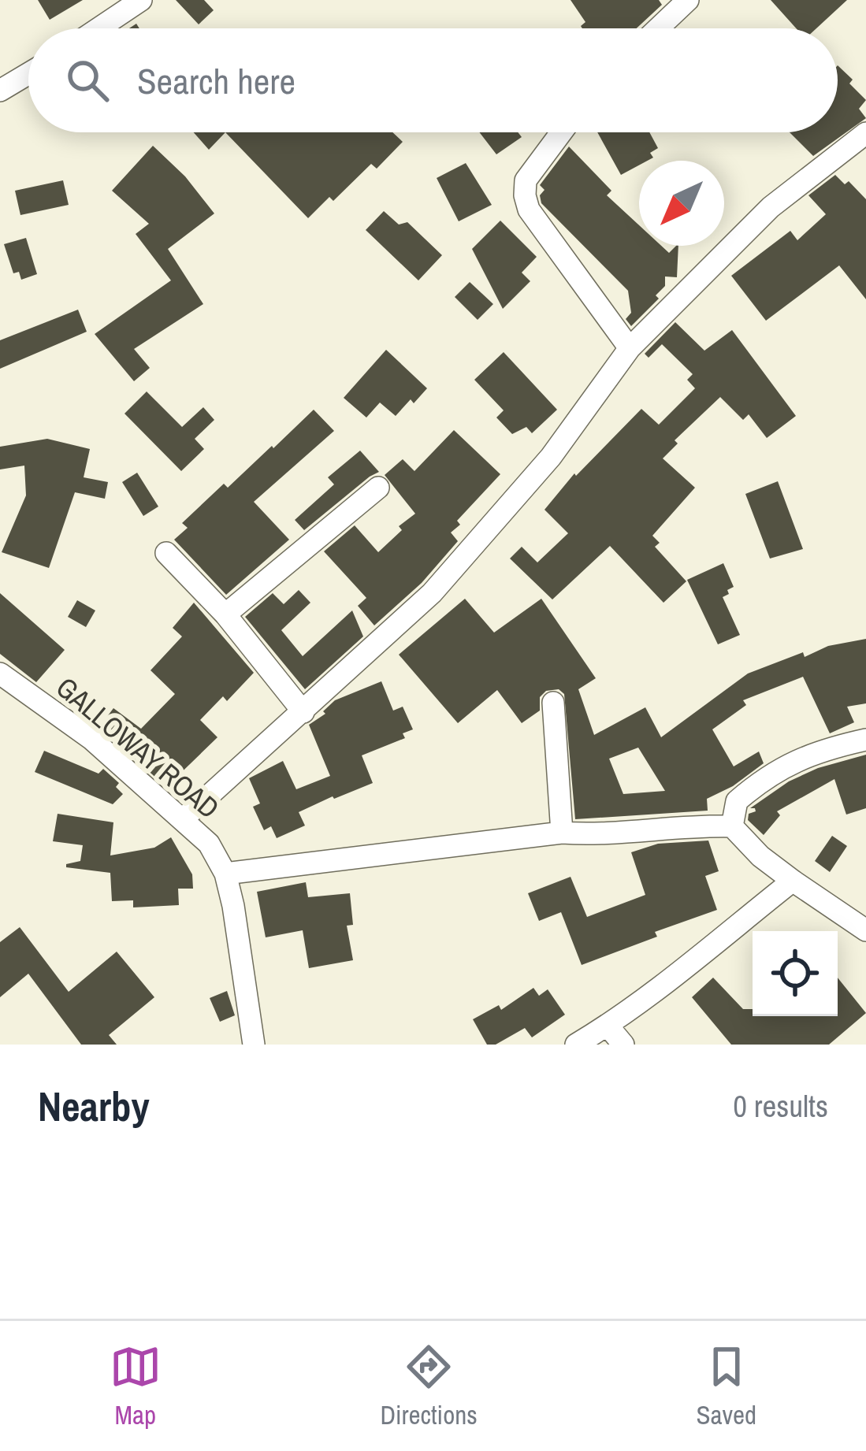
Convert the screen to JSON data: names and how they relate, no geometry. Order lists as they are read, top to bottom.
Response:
{
  "streets": {
    "street": ["GALLOWAY ROAD"]
  },
  "north": "bottom left",
  "page": {
    "search": "Search here",
    "heading": ["Nearby", "0 results"],
    "nav": ["Map", "Directions", "Saved"]
  }
}
